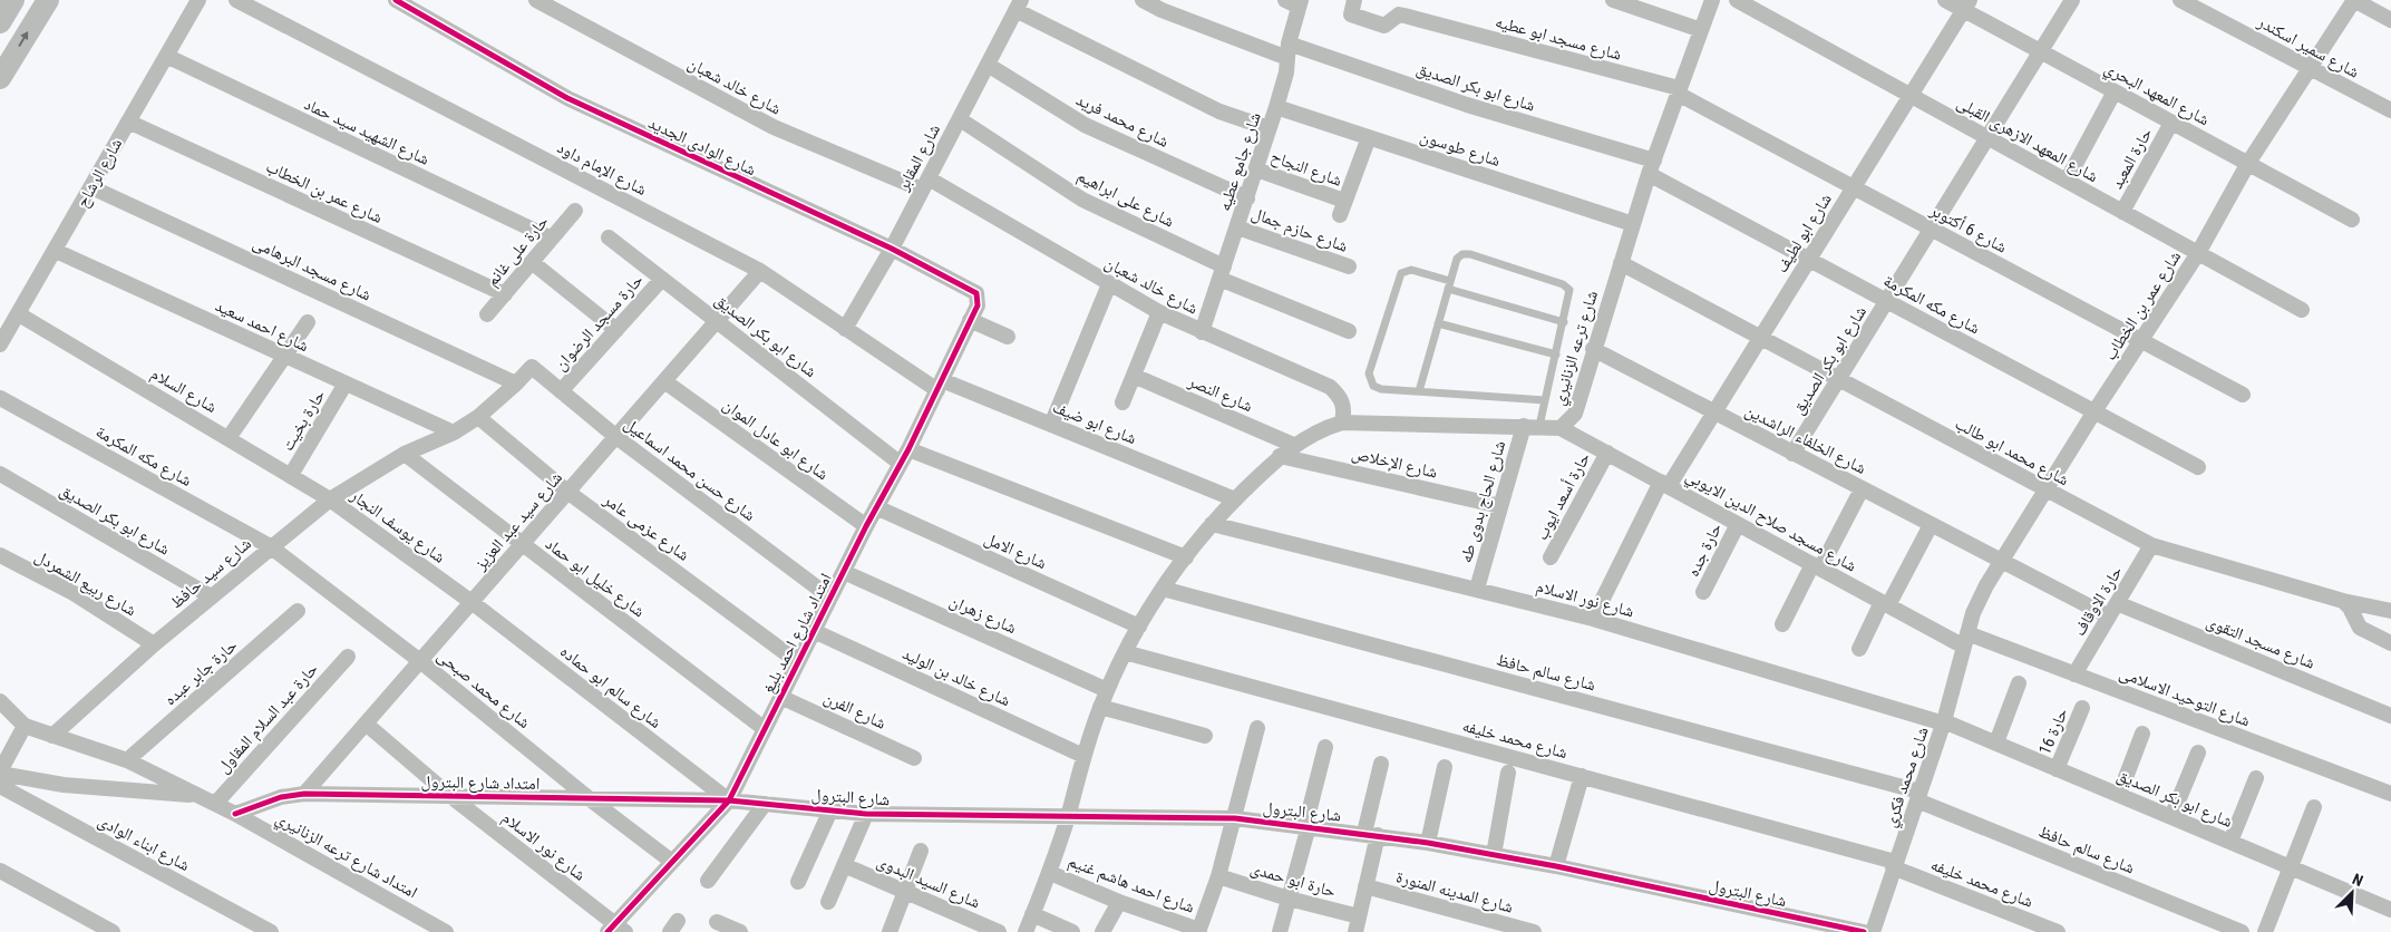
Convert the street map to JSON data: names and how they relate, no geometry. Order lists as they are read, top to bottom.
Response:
{
  "streets": {
    "street": [
      "شارع مسجد ابو عطيه",
      "شارع سمير اسكندر",
      "شارع خالد شعبان",
      "شارع ابو بكر الصديق",
      "شارع المعهد البحري",
      "شارع محمد فريد",
      "شارع الشهيد سيد حماد",
      "شارع المعهد الازهرى القبلى",
      "شارع الوادى الجديد",
      "شارع طوسون",
      "شارع المقابر",
      "حارة المعبد",
      "شارع جامع عطيه",
      "شارع الإمام داود",
      "شارع النجاح",
      "شارع الرشاح",
      "شارع عمر بن الخطاب",
      "شارع على ابراهيم",
      "شارع 6 أكتوبر",
      "شارع حازم جمال",
      "شارع ابو لطيف",
      "حارة على غانم",
      "شارع مسجد البرهامى",
      "شارع مكه المكرمة",
      "حارة مسجد الرضوان",
      "شارع احمد سعيد",
      "شارع ترعه الزنانيري",
      "شارع السلام",
      "شارع النصر",
      "حارة بخيت",
      "شارع ابو ضيف",
      "شارع ابو عادل الموان",
      "شارع الخلفاء الراشدين",
      "شارع محمد ابو طالب",
      "شارع الإخلاص",
      "شارع حسن محمد اسماعيل",
      "حارة أسعد ايوب",
      "شارع الحاج بدوى طه",
      "شارع سيد عبد العزيز",
      "شارع مسجد صلاح الدين الايوبي",
      "شارع يوسف النجار",
      "شارع عزمى عامر",
      "حارة جده",
      "شارع الامل",
      "شارع سيد حافظ",
      "شارع خليل ابو حماد",
      "شارع ربيع الشمردل",
      "شارع نور الاسلام",
      "حارة الاوقاف",
      "شارع زهران",
      "امتداد شارع احمد بليغ",
      "شارع مسجد التقوى",
      "حارة جابر عبده",
      "شارع سالم حافظ",
      "شارع خالد بن الوليد",
      "شارع سالم ابو حماده",
      "شارع محمد صبحى",
      "شارع التوحيد الاسلامى",
      "شارع الفرن",
      "حارة عبد السلام المقاول",
      "حارة 16",
      "شارع محمد خليفه",
      "شارع محمد فكري",
      "امتداد شارع البترول",
      "شارع البترول",
      "شارع ابناء الوادى",
      "امتداد شارع ترعه الزنانيري",
      "حارة ابو حمدى",
      "شارع السيد البدوى",
      "شارع احمد هاشم غنيم",
      "شارع المدينه المنورة"
    ]
  },
  "crossings": [
    ["شارع مسجد ابو عطيه", "شارع 6 أكتوبر"],
    ["شارع مسجد ابو عطيه", "شارع ترعه الزنانيري"],
    ["شارع سمير اسكندر", "شارع عمر بن الخطاب"],
    ["شارع خالد شعبان", "شارع المقابر"],
    ["شارع خالد شعبان", "شارع جامع عطيه"],
    ["شارع خالد شعبان", "شارع ترعه الزنانيري"],
    ["شارع ابو بكر الصديق", "شارع المعهد البحري"],
    ["شارع ابو بكر الصديق", "شارع المعهد الازهرى القبلى"],
    ["شارع ابو بكر الصديق", "شارع جامع عطيه"],
    ["شارع ابو بكر الصديق", "شارع 6 أكتوبر"],
    ["شارع ابو بكر الصديق", "شارع مكه المكرمة"],
    ["شارع ابو بكر الصديق", "حارة مسجد الرضوان"],
    ["شارع ابو بكر الصديق", "شارع ترعه الزنانيري"],
    ["شارع ابو بكر الصديق", "شارع الخلفاء الراشدين"],
    ["شارع ابو بكر الصديق", "شارع محمد ابو طالب"],
    ["شارع ابو بكر الصديق", "شارع سيد عبد العزيز"],
    ["شارع ابو بكر الصديق", "شارع سيد حافظ"],
    ["شارع ابو بكر الصديق", "شارع نور الاسلام"],
    ["شارع ابو بكر الصديق", "امتداد شارع احمد بليغ"],
    ["شارع ابو بكر الصديق", "حارة 16"],
    ["شارع ابو بكر الصديق", "شارع محمد فكري"],
    ["شارع المعهد البحري", "حارة المعبد"],
    ["شارع المعهد البحري", "شارع عمر بن الخطاب"],
    ["شارع المعهد البحري", "شارع ابو لطيف"],
    ["شارع محمد فريد", "شارع المقابر"],
    ["شارع محمد فريد", "شارع جامع عطيه"],
    ["شارع الشهيد سيد حماد", "شارع الرشاح"],
    ["شارع الشهيد سيد حماد", "حارة على غانم"],
    ["شارع المعهد الازهرى القبلى", "حارة المعبد"],
    ["شارع المعهد الازهرى القبلى", "شارع عمر بن الخطاب"],
    ["شارع المعهد الازهرى القبلى", "شارع ابو لطيف"],
    ["شارع الوادى الجديد", "شارع المقابر"],
    ["شارع الوادى الجديد", "امتداد شارع احمد بليغ"],
    ["شارع طوسون", "شارع جامع عطيه"],
    ["شارع طوسون", "شارع النجاح"],
    ["شارع طوسون", "شارع ترعه الزنانيري"],
    ["شارع المقابر", "شارع الإمام داود"],
    ["شارع المقابر", "شارع على ابراهيم"],
    ["شارع جامع عطيه", "شارع النجاح"],
    ["شارع جامع عطيه", "شارع على ابراهيم"],
    ["شارع جامع عطيه", "شارع حازم جمال"],
    ["شارع الإمام داود", "شارع ابو ضيف"],
    ["شارع الإمام داود", "شارع سيد عبد العزيز"],
    ["شارع الإمام داود", "امتداد شارع احمد بليغ"],
    ["شارع الرشاح", "شارع عمر بن الخطاب"],
    ["شارع الرشاح", "شارع مسجد البرهامى"],
    ["شارع الرشاح", "شارع احمد سعيد"],
    ["شارع الرشاح", "شارع السلام"],
    ["شارع عمر بن الخطاب", "شارع 6 أكتوبر"],
    ["شارع عمر بن الخطاب", "حارة على غانم"],
    ["شارع عمر بن الخطاب", "شارع مكه المكرمة"],
    ["شارع عمر بن الخطاب", "شارع الخلفاء الراشدين"],
    ["شارع عمر بن الخطاب", "شارع محمد ابو طالب"],
    ["شارع عمر بن الخطاب", "شارع مسجد صلاح الدين الايوبي"],
    ["شارع عمر بن الخطاب", "شارع مسجد التقوى"],
    ["شارع عمر بن الخطاب", "شارع التوحيد الاسلامى"],
    ["شارع عمر بن الخطاب", "شارع محمد فكري"],
    ["شارع 6 أكتوبر", "شارع ابو لطيف"],
    ["شارع 6 أكتوبر", "شارع ترعه الزنانيري"],
    ["شارع ابو لطيف", "شارع مكه المكرمة"],
    ["شارع ابو لطيف", "شارع الخلفاء الراشدين"],
    ["شارع ابو لطيف", "شارع محمد ابو طالب"],
    ["شارع ابو لطيف", "شارع مسجد صلاح الدين الايوبي"],
    ["شارع ابو لطيف", "شارع نور الاسلام"],
    ["شارع مسجد البرهامى", "شارع سيد حافظ"],
    ["شارع مكه المكرمة", "شارع ترعه الزنانيري"],
    ["شارع مكه المكرمة", "شارع سيد حافظ"],
    ["شارع مكه المكرمة", "شارع محمد صبحى"],
    ["حارة مسجد الرضوان", "شارع حسن محمد اسماعيل"],
    ["شارع احمد سعيد", "حارة بخيت"],
    ["شارع احمد سعيد", "شارع سيد حافظ"],
    ["شارع ترعه الزنانيري", "شارع النصر"],
    ["شارع ترعه الزنانيري", "شارع الخلفاء الراشدين"],
    ["شارع ترعه الزنانيري", "شارع محمد ابو طالب"],
    ["شارع ترعه الزنانيري", "شارع الإخلاص"],
    ["شارع ترعه الزنانيري", "شارع الحاج بدوى طه"],
    ["شارع ترعه الزنانيري", "شارع مسجد صلاح الدين الايوبي"],
    ["شارع السلام", "حارة بخيت"],
    ["شارع السلام", "شارع يوسف النجار"],
    ["شارع السلام", "شارع سيد حافظ"],
    ["شارع ابو ضيف", "امتداد شارع احمد بليغ"],
    ["شارع ابو عادل الموان", "شارع سيد عبد العزيز"],
    ["شارع ابو عادل الموان", "امتداد شارع احمد بليغ"],
    ["شارع الخلفاء الراشدين", "شارع مسجد التقوى"],
    ["شارع محمد ابو طالب", "حارة الاوقاف"],
    ["شارع الإخلاص", "شارع الحاج بدوى طه"],
    ["شارع حسن محمد اسماعيل", "شارع سيد عبد العزيز"],
    ["شارع حسن محمد اسماعيل", "شارع سيد حافظ"],
    ["شارع حسن محمد اسماعيل", "امتداد شارع احمد بليغ"],
    ["حارة أسعد ايوب", "شارع مسجد صلاح الدين الايوبي"],
    ["شارع الحاج بدوى طه", "شارع نور الاسلام"],
    ["شارع سيد عبد العزيز", "شارع يوسف النجار"],
    ["شارع سيد عبد العزيز", "شارع عزمى عامر"],
    ["شارع سيد عبد العزيز", "شارع خليل ابو حماد"],
    ["شارع سيد عبد العزيز", "شارع نور الاسلام"],
    ["شارع سيد عبد العزيز", "شارع سالم ابو حماده"],
    ["شارع سيد عبد العزيز", "شارع محمد صبحى"],
    ["شارع سيد عبد العزيز", "امتداد شارع البترول"],
    ["شارع مسجد صلاح الدين الايوبي", "حارة جده"],
    ["شارع مسجد صلاح الدين الايوبي", "شارع التوحيد الاسلامى"],
    ["شارع مسجد صلاح الدين الايوبي", "شارع محمد فكري"],
    ["شارع يوسف النجار", "شارع سيد حافظ"],
    ["شارع يوسف النجار", "شارع سالم ابو حماده"],
    ["شارع عزمى عامر", "شارع سيد حافظ"],
    ["شارع عزمى عامر", "امتداد شارع احمد بليغ"],
    ["شارع الامل", "امتداد شارع احمد بليغ"],
    ["شارع سيد حافظ", "شارع خليل ابو حماد"],
    ["شارع سيد حافظ", "شارع ربيع الشمردل"],
    ["شارع سيد حافظ", "شارع محمد صبحى"],
    ["شارع سيد حافظ", "امتداد شارع ترعه الزنانيري"],
    ["شارع خليل ابو حماد", "امتداد شارع احمد بليغ"],
    ["شارع نور الاسلام", "امتداد شارع احمد بليغ"],
    ["شارع نور الاسلام", "شارع محمد فكري"],
    ["شارع نور الاسلام", "امتداد شارع البترول"],
    ["حارة الاوقاف", "شارع مسجد التقوى"],
    ["حارة الاوقاف", "شارع التوحيد الاسلامى"],
    ["شارع زهران", "امتداد شارع احمد بليغ"],
    ["امتداد شارع احمد بليغ", "شارع خالد بن الوليد"],
    ["امتداد شارع احمد بليغ", "شارع سالم ابو حماده"],
    ["امتداد شارع احمد بليغ", "شارع محمد صبحى"],
    ["امتداد شارع احمد بليغ", "شارع الفرن"],
    ["امتداد شارع احمد بليغ", "امتداد شارع البترول"],
    ["امتداد شارع احمد بليغ", "شارع البترول"],
    ["حارة جابر عبده", "امتداد شارع ترعه الزنانيري"],
    ["شارع سالم حافظ", "شارع محمد فكري"],
    ["شارع سالم ابو حماده", "امتداد شارع البترول"],
    ["شارع سالم ابو حماده", "شارع البترول"],
    ["شارع محمد صبحى", "امتداد شارع البترول"],
    ["شارع التوحيد الاسلامى", "شارع محمد فكري"],
    ["حارة عبد السلام المقاول", "امتداد شارع ترعه الزنانيري"],
    ["شارع محمد خليفه", "شارع محمد فكري"],
    ["امتداد شارع البترول", "شارع البترول"],
    ["امتداد شارع البترول", "امتداد شارع ترعه الزنانيري"]
  ],
  "north": "top right"
}
